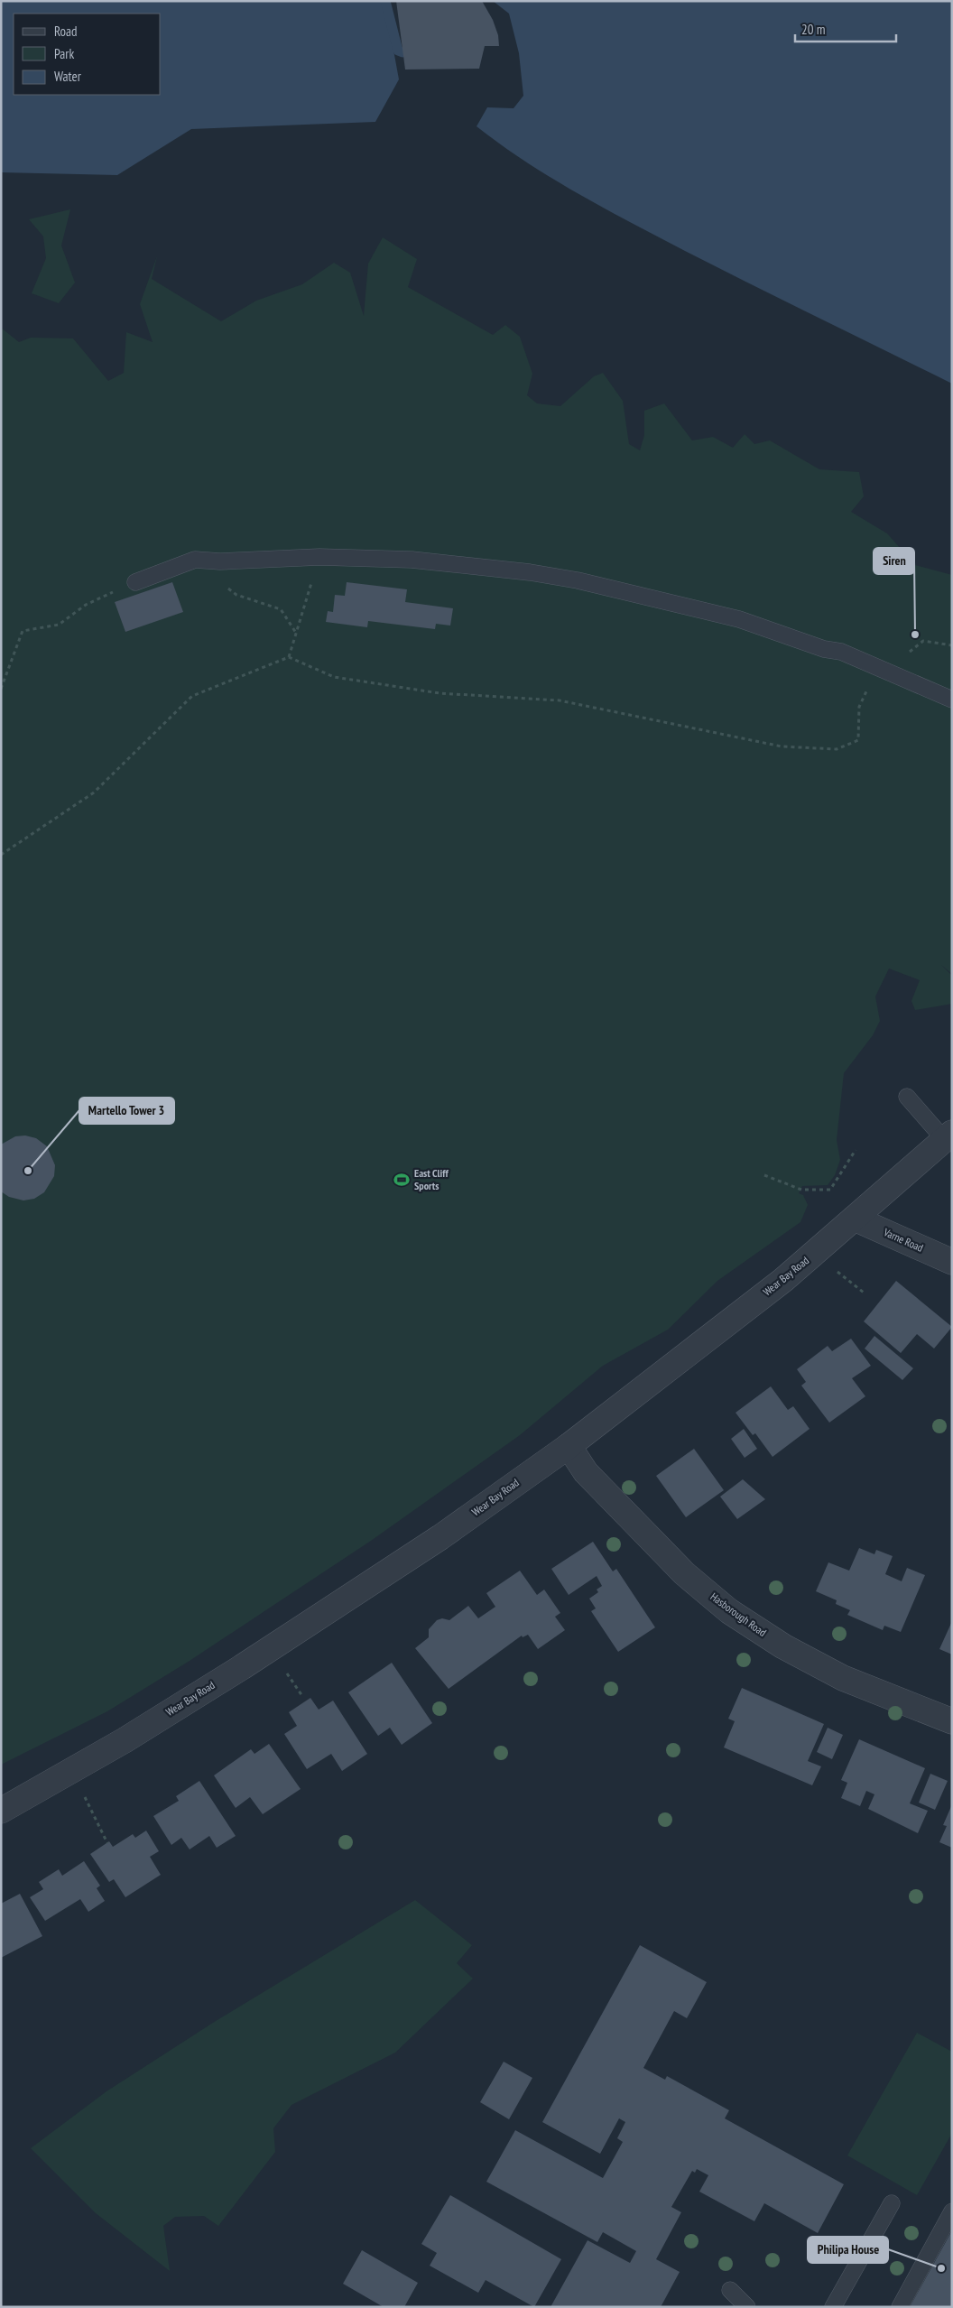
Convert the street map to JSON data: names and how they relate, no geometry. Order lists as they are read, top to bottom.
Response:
{
  "streets": {
    "street": ["Varne Road", "Wear Bay Road", "Hasborough Road"]
  },
  "crossings": [
    ["Varne Road", "Wear Bay Road"],
    ["Wear Bay Road", "Hasborough Road"]
  ],
  "places": {
    "other": ["Siren", "Martello Tower 3", "Philipa House"],
    "sports": ["East Cliff Sports"]
  },
  "legend": ["Road", "Park", "Water"],
  "scale_bar": "20 m"
}
